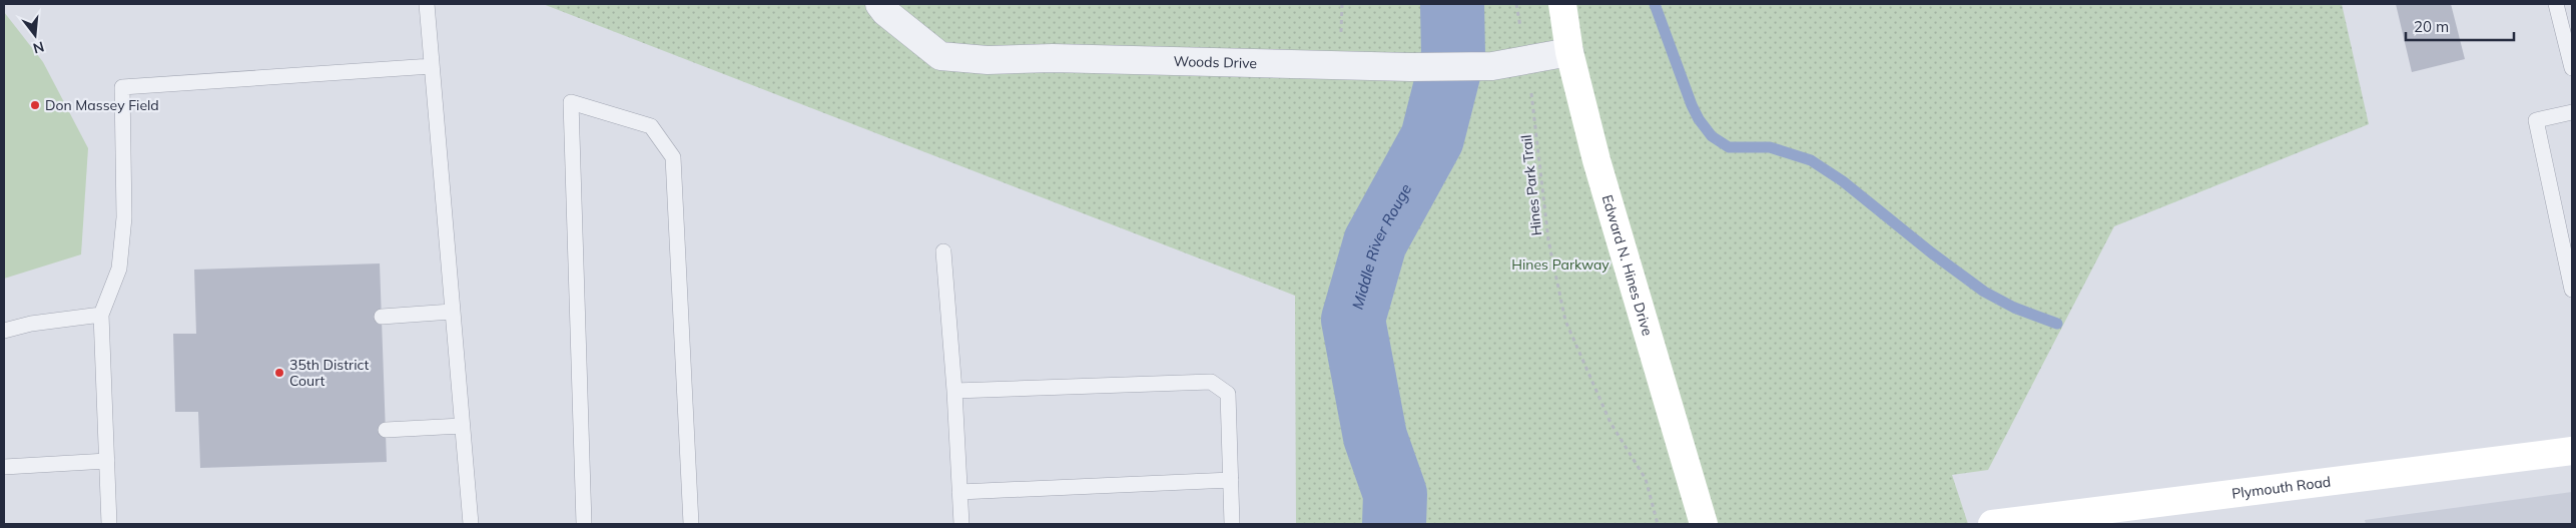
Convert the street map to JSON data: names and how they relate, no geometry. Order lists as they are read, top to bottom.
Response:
{
  "streets": {
    "main road": ["Edward N. Hines Drive", "Plymouth Road"],
    "street": ["Woods Drive"],
    "path": ["Hines Park Trail"]
  },
  "crossings": [
    ["Woods Drive", "Hines Park Trail"],
    ["Woods Drive", "Edward N. Hines Drive"]
  ],
  "water": ["Middle River Rouge"],
  "parks": ["Hines Parkway"],
  "places": ["Don Massey Field", "35th District Court"],
  "scale_bar": "20 m",
  "north": "bottom"
}
